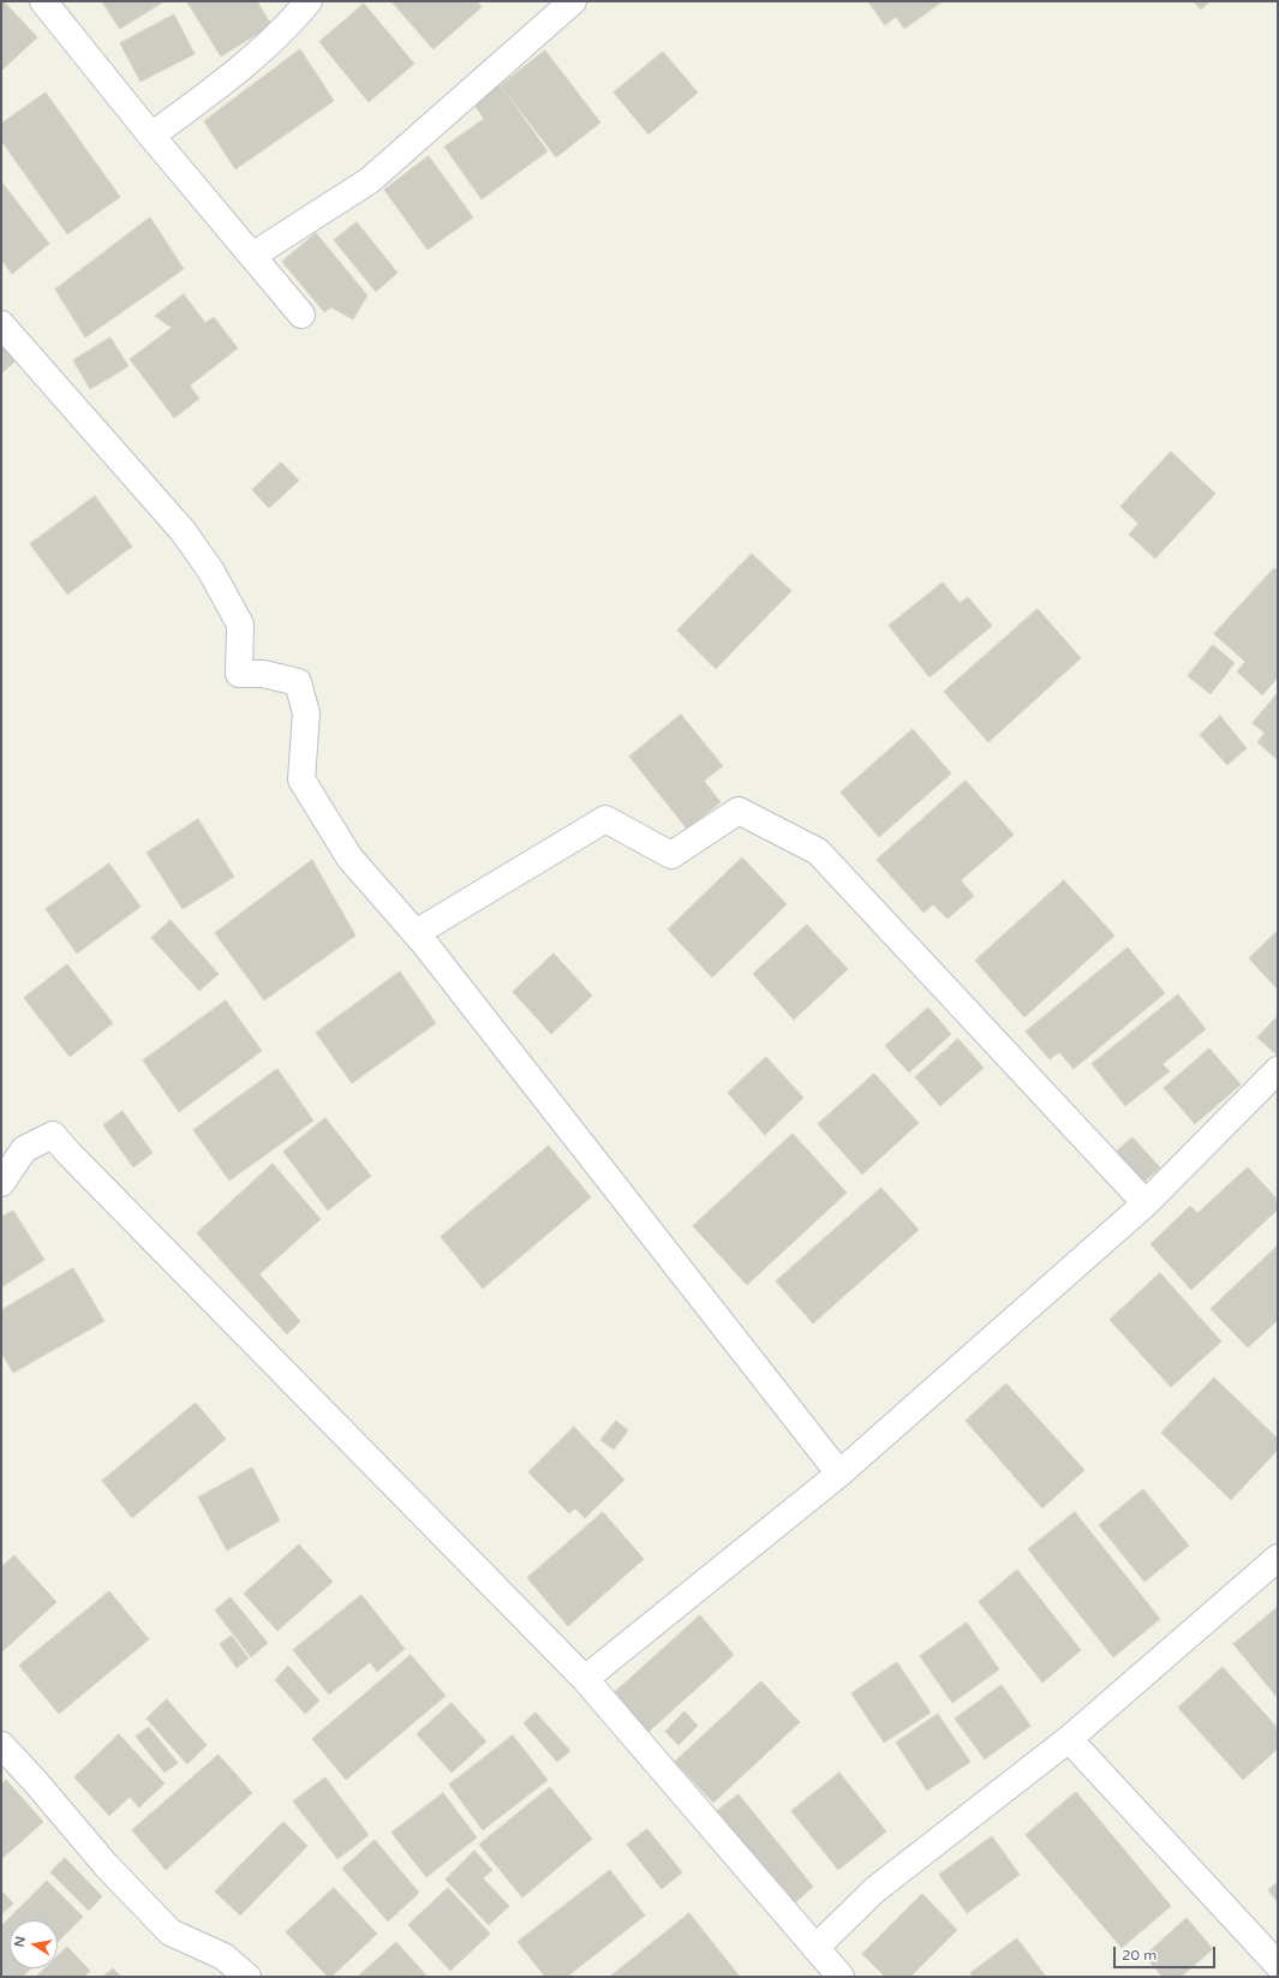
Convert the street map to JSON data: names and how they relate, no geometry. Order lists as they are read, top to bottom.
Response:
{
  "scale_bar": "20 m",
  "north": "left"
}
